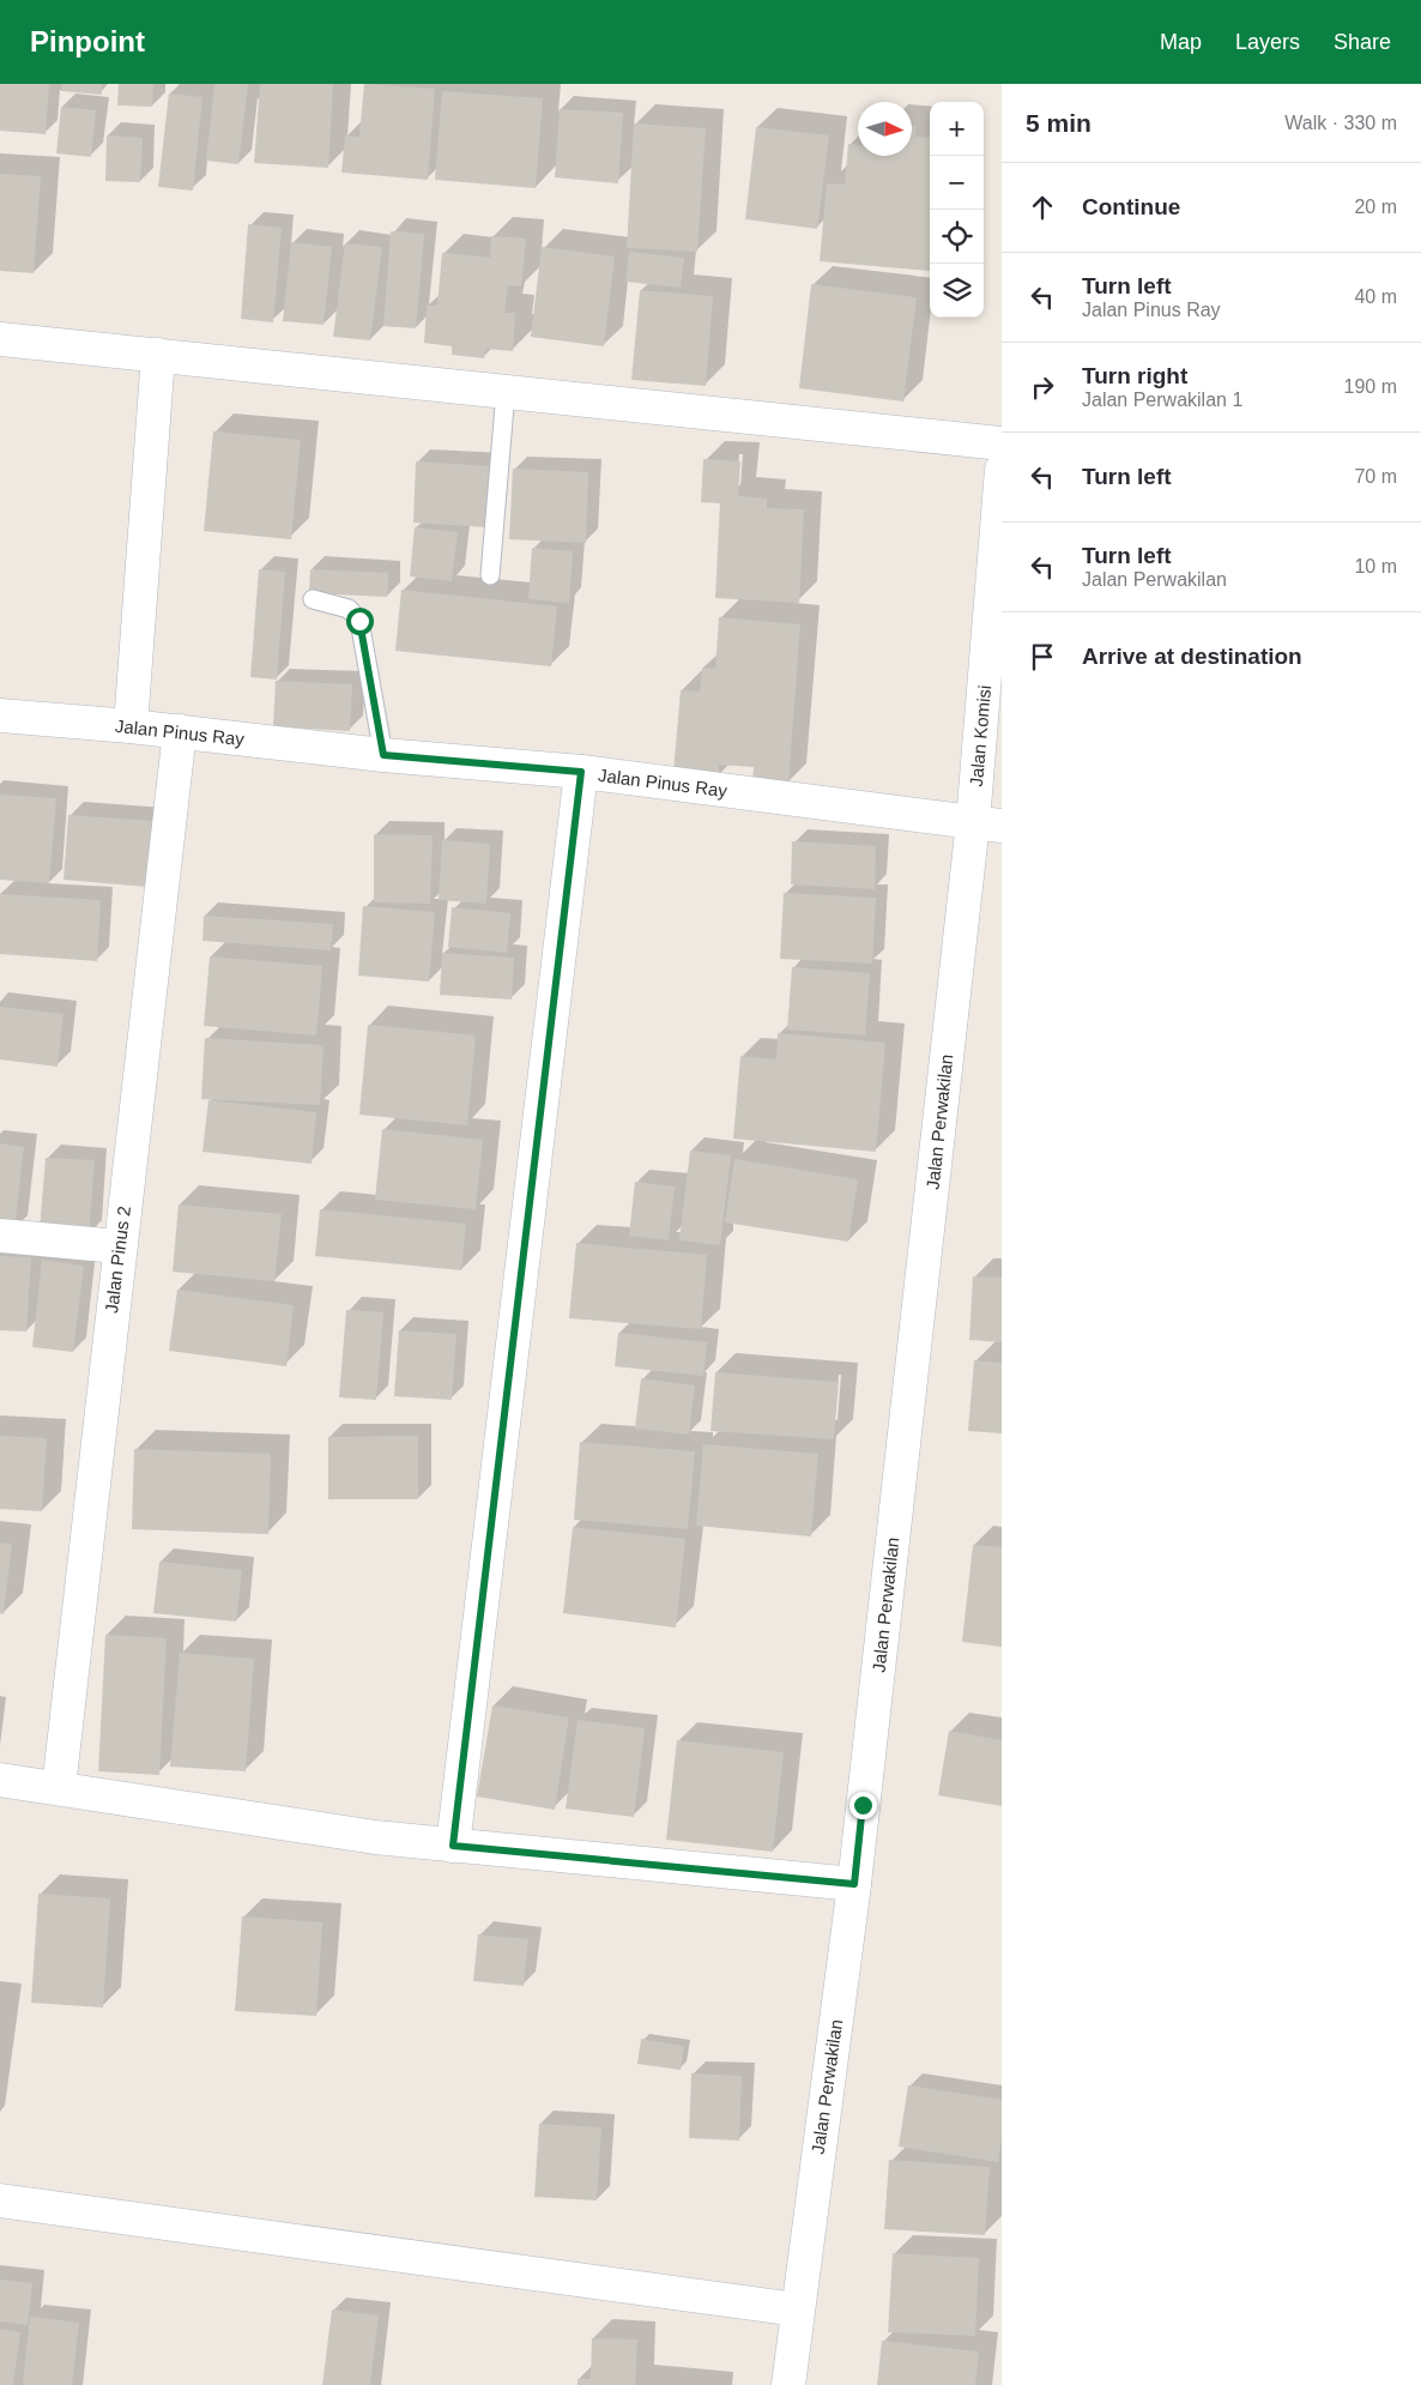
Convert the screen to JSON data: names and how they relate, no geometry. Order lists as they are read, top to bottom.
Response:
{
  "streets": {
    "street": [
      "Jalan Pinus Ray",
      "Jalan Komisi",
      "Jalan Perwakilan",
      "Jalan Pinus 2"
    ]
  },
  "crossings": [
    ["Jalan Pinus Ray", "Jalan Komisi"],
    ["Jalan Pinus Ray", "Jalan Perwakilan"],
    ["Jalan Pinus Ray", "Jalan Pinus 2"],
    ["Jalan Komisi", "Jalan Perwakilan"]
  ],
  "north": "right",
  "page": {
    "header": "Pinpoint",
    "nav": ["Map", "Layers", "Share"],
    "heading": ["5 min", "Walk · 330 m"],
    "map_buttons": ["+", "−"],
    "list": [
      ["Continue", "20 m"],
      ["Turn left", "Jalan Pinus Ray", "40 m"],
      ["Turn right", "Jalan Perwakilan 1", "190 m"],
      ["Turn left", "70 m"],
      ["Turn left", "Jalan Perwakilan", "10 m"],
      "Arrive at destination"
    ]
  }
}
